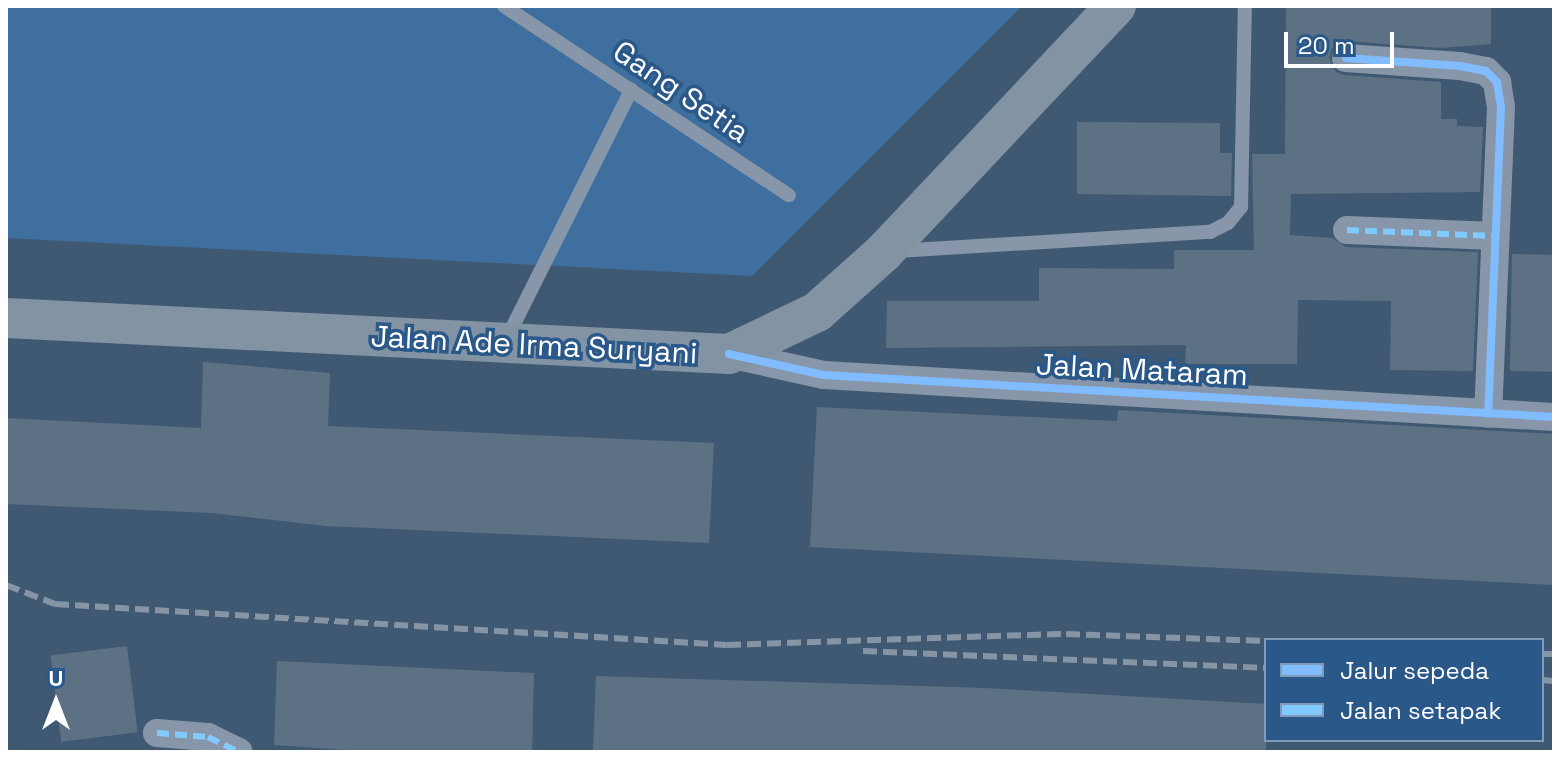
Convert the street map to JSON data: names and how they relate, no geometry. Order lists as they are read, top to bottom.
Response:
{
  "streets": {
    "main road": ["Jalan Ade Irma Suryani"],
    "street": ["Jalan Mataram"],
    "lane": ["Gang Setia"]
  },
  "crossings": [
    ["Jalan Ade Irma Suryani", "Jalan Mataram"]
  ],
  "legend": ["Jalur sepeda", "Jalan setapak"],
  "scale_bar": "20 m",
  "north": "top"
}
